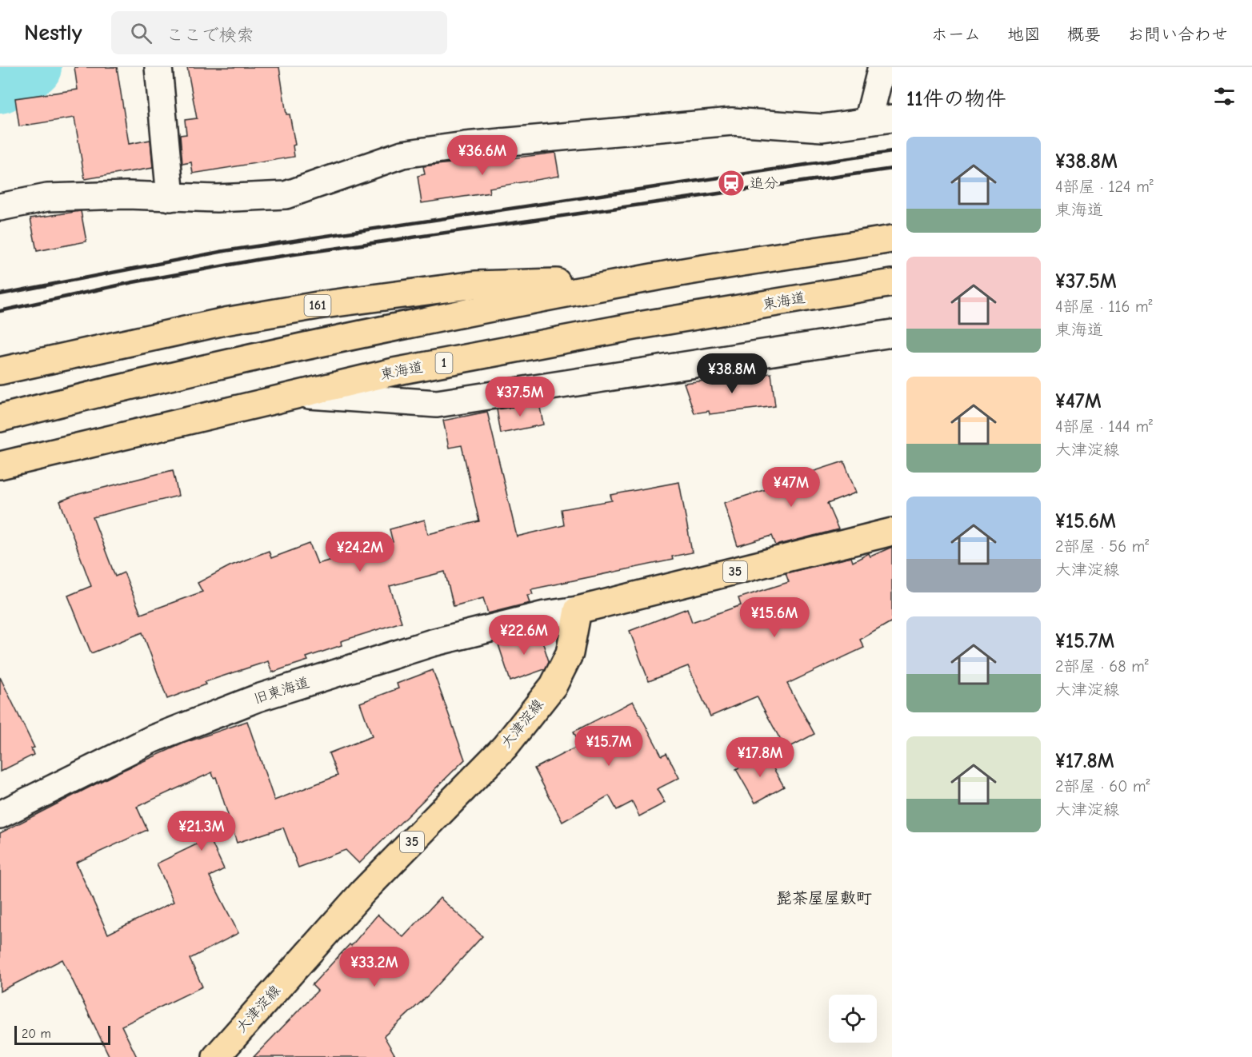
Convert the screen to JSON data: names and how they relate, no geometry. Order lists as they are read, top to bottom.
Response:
{
  "streets": {
    "main road": [
      "東海道",
      "161",
      "1",
      "35",
      "大津淀線"
    ],
    "street": ["旧東海道"]
  },
  "crossings": [
    ["35", "旧東海道"],
    ["35", "大津淀線"],
    ["旧東海道", "大津淀線"]
  ],
  "districts": ["髭茶屋屋敷町"],
  "places": {
    "station": ["追分"]
  },
  "scale_bar": "20 m",
  "page": {
    "header": "Nestly",
    "search": "ここで検索",
    "nav": [
      "ホーム",
      "地図",
      "概要",
      "お問い合わせ"
    ],
    "heading": "11件の物件",
    "list": [
      {
        "name": "¥38.8M",
        "note": "4部屋 · 124 m² · 東海道"
      },
      {
        "name": "¥37.5M",
        "note": "4部屋 · 116 m² · 東海道"
      },
      {
        "name": "¥47M",
        "note": "4部屋 · 144 m² · 大津淀線"
      },
      {
        "name": "¥15.6M",
        "note": "2部屋 · 56 m² · 大津淀線"
      },
      {
        "name": "¥15.7M",
        "note": "2部屋 · 68 m² · 大津淀線"
      },
      {
        "name": "¥17.8M",
        "note": "2部屋 · 60 m² · 大津淀線"
      }
    ],
    "price": [
      "¥36.6M",
      "¥38.8M",
      "¥37.5M",
      "¥47M",
      "¥24.2M",
      "¥15.6M",
      "¥22.6M",
      "¥15.7M",
      "¥17.8M",
      "¥21.3M",
      "¥33.2M"
    ],
    "scale": "20 m"
  }
}
